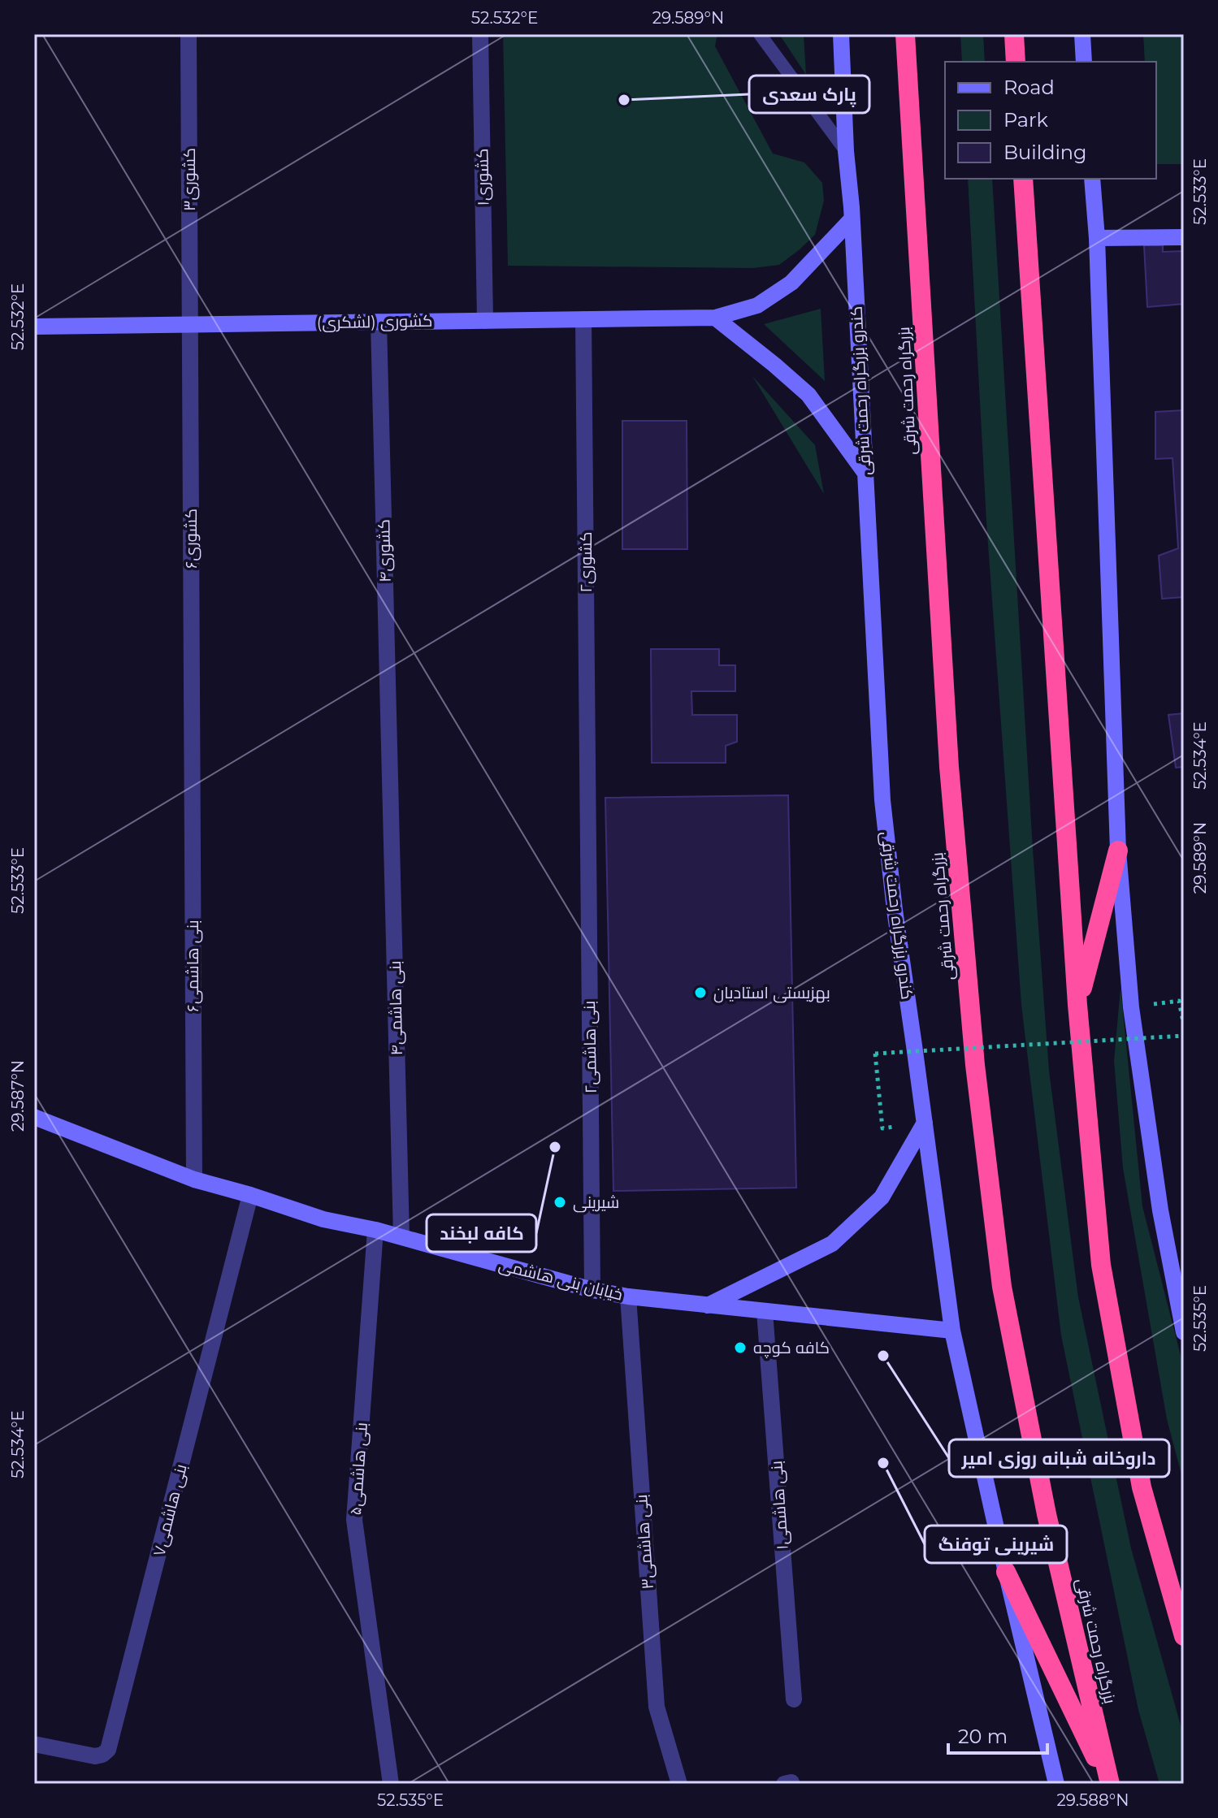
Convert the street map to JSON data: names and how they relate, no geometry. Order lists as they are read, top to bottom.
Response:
{
  "streets": {
    "highway": ["بزرگراه رحمت شرقی"],
    "main road": ["کشوری (لشکری)", "کندرو بزرگراه رحمت شرقی", "خیابان بنی هاشمی"],
    "street": [
      "۱کشوری",
      "۳کشوری",
      "کشوری۶",
      "کشوری۴",
      "کشوری۲",
      "۶بنی هاشمی",
      "۴بنی هاشمی",
      "۲بنی هاشمی",
      "بنی هاشمی۵",
      "بنی هاشمی۱",
      "بنی هاشمی۷",
      "بنی هاشمی۳"
    ]
  },
  "crossings": [
    ["۱کشوری", "کشوری (لشکری)"],
    ["۳کشوری", "کشوری (لشکری)"],
    ["۳کشوری", "کشوری۶"],
    ["کشوری (لشکری)", "کندرو بزرگراه رحمت شرقی"],
    ["کشوری (لشکری)", "کشوری۶"],
    ["کشوری (لشکری)", "کشوری۴"],
    ["کشوری (لشکری)", "کشوری۲"],
    ["کندرو بزرگراه رحمت شرقی", "خیابان بنی هاشمی"],
    ["کشوری۶", "۶بنی هاشمی"],
    ["کشوری۴", "۴بنی هاشمی"],
    ["کشوری۲", "۲بنی هاشمی"],
    ["۶بنی هاشمی", "خیابان بنی هاشمی"],
    ["۴بنی هاشمی", "خیابان بنی هاشمی"],
    ["۲بنی هاشمی", "خیابان بنی هاشمی"],
    ["خیابان بنی هاشمی", "بنی هاشمی۵"],
    ["خیابان بنی هاشمی", "بنی هاشمی۱"],
    ["خیابان بنی هاشمی", "بنی هاشمی۷"],
    ["خیابان بنی هاشمی", "بنی هاشمی۳"]
  ],
  "places": [
    "پارک سعدی",
    "بهزیستی استادیان",
    "کافه لبخند",
    "شیرینی",
    "کافه کوچه",
    "داروخانه شبانه روزی امیر",
    "شیرینی توفنگ"
  ],
  "legend": ["Road", "Park", "Building"],
  "scale_bar": "20 m",
  "coordinates": [
    "52.532°E",
    "29.589°N",
    "52.533°E",
    "52.534°E",
    "29.587°N",
    "52.535°E",
    "29.588°N"
  ]
}
